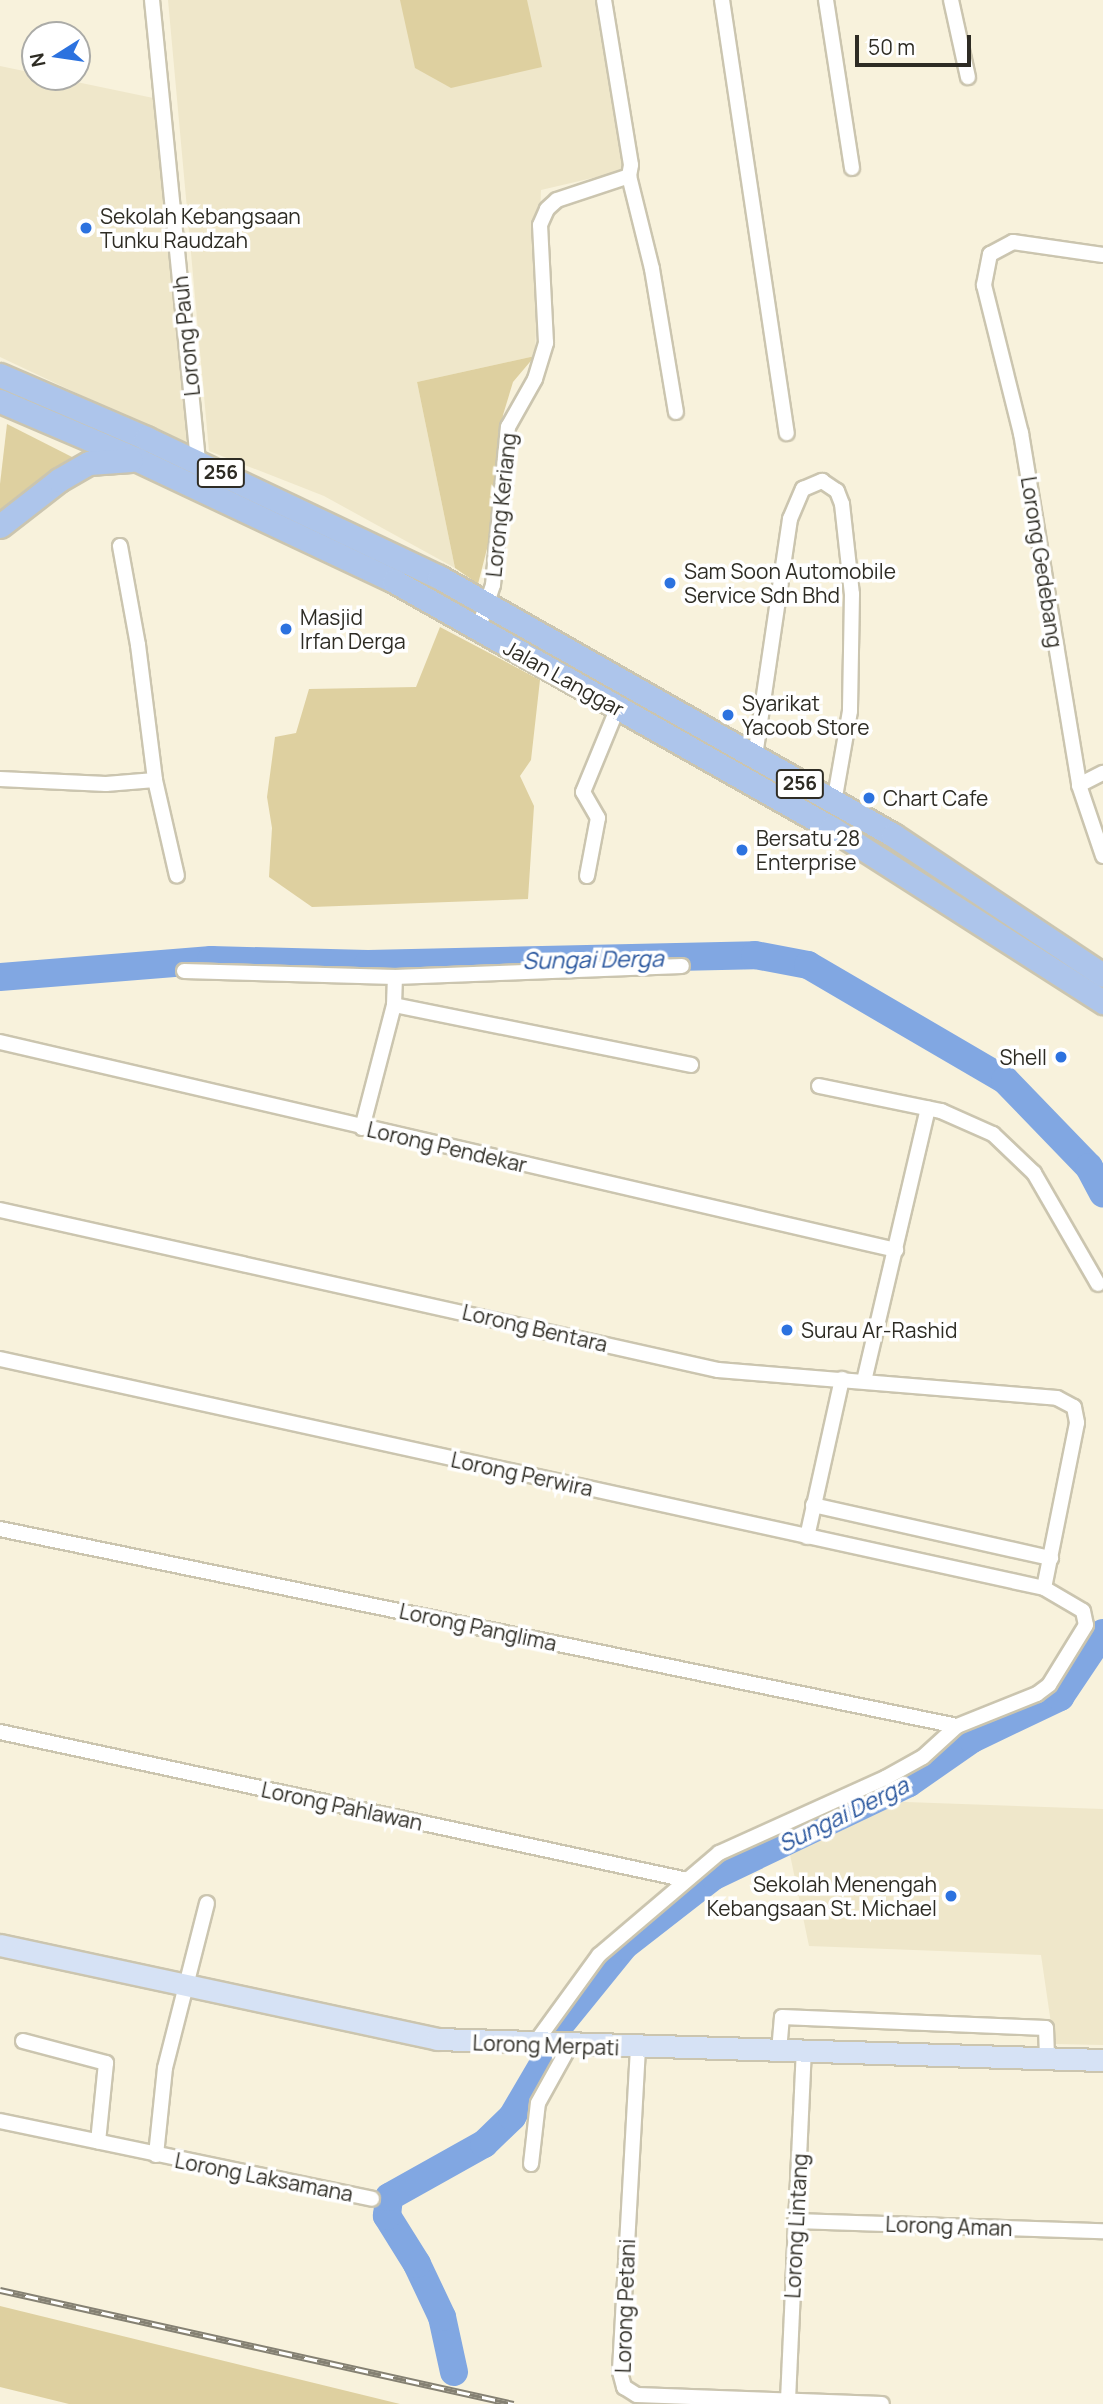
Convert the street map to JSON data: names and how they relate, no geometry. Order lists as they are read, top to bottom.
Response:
{
  "streets": {
    "main road": ["256", "Jalan Langgar"],
    "street": [
      "Lorong Pauh",
      "Lorong Keriang",
      "Lorong Gedebang",
      "Lorong Pendekar",
      "Lorong Bentara",
      "Lorong Perwira",
      "Lorong Panglima",
      "Lorong Pahlawan",
      "Lorong Merpati",
      "Lorong Laksamana",
      "Lorong Lintang",
      "Lorong Aman",
      "Lorong Petani"
    ]
  },
  "crossings": [
    ["Lorong Pauh", "Jalan Langgar"],
    ["Lorong Keriang", "Jalan Langgar"],
    ["Lorong Perwira", "Lorong Panglima"],
    ["Lorong Merpati", "Lorong Laksamana"],
    ["Lorong Merpati", "Lorong Lintang"],
    ["Lorong Merpati", "Lorong Petani"],
    ["Lorong Lintang", "Lorong Aman"],
    ["Lorong Lintang", "Lorong Petani"]
  ],
  "water": ["Sungai Derga"],
  "places": [
    "Sekolah Kebangsaan Tunku Raudzah",
    "Sam Soon Automobile Service Sdn Bhd",
    "Masjid Irfan Derga",
    "Syarikat Yacoob Store",
    "Chart Cafe",
    "Bersatu 28 Enterprise",
    "Shell",
    "Surau Ar-Rashid",
    "Sekolah Menengah Kebangsaan St. Michael"
  ],
  "scale_bar": "50 m",
  "north": "left"
}
